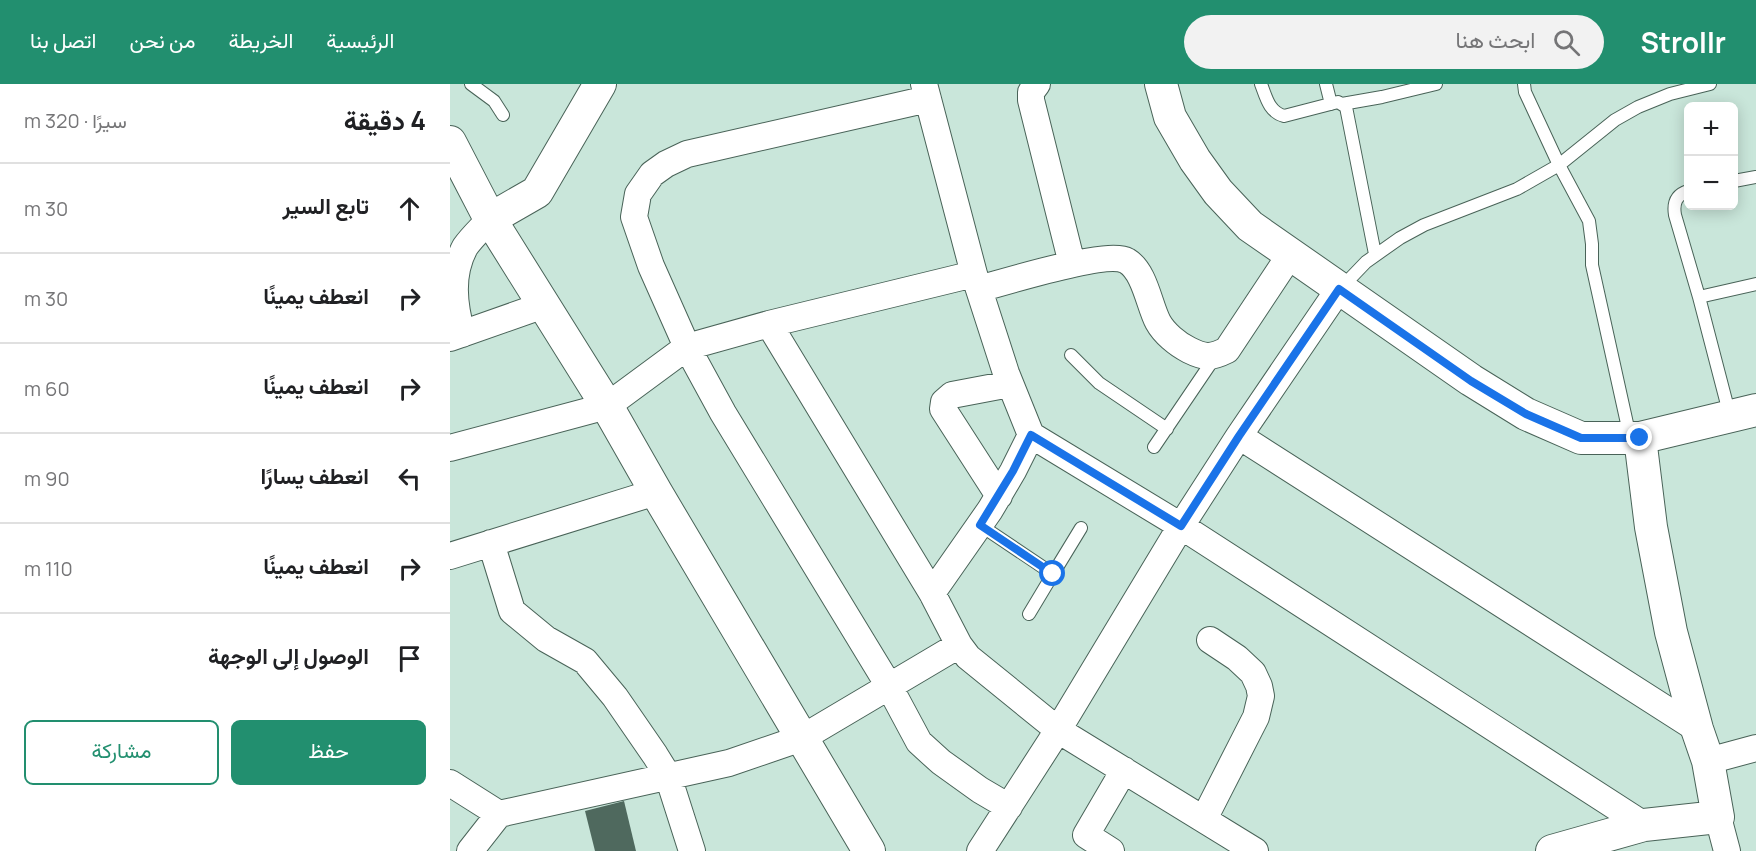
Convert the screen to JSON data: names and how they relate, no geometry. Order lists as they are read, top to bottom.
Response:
{
  "page": {
    "header": "Strollr",
    "search": "ابحث هنا",
    "nav": [
      "الرئيسية",
      "الخريطة",
      "من نحن",
      "اتصل بنا"
    ],
    "heading": ["4 دقيقة", "سيرًا · 320 m"],
    "map_buttons": ["+", "−"],
    "list": [
      ["تابع السير", "30 m"],
      ["انعطف يمينًا", "30 m"],
      ["انعطف يمينًا", "60 m"],
      ["انعطف يسارًا", "90 m"],
      ["انعطف يمينًا", "110 m"],
      "الوصول إلى الوجهة"
    ],
    "buttons": ["حفظ", "مشاركة"]
  }
}
